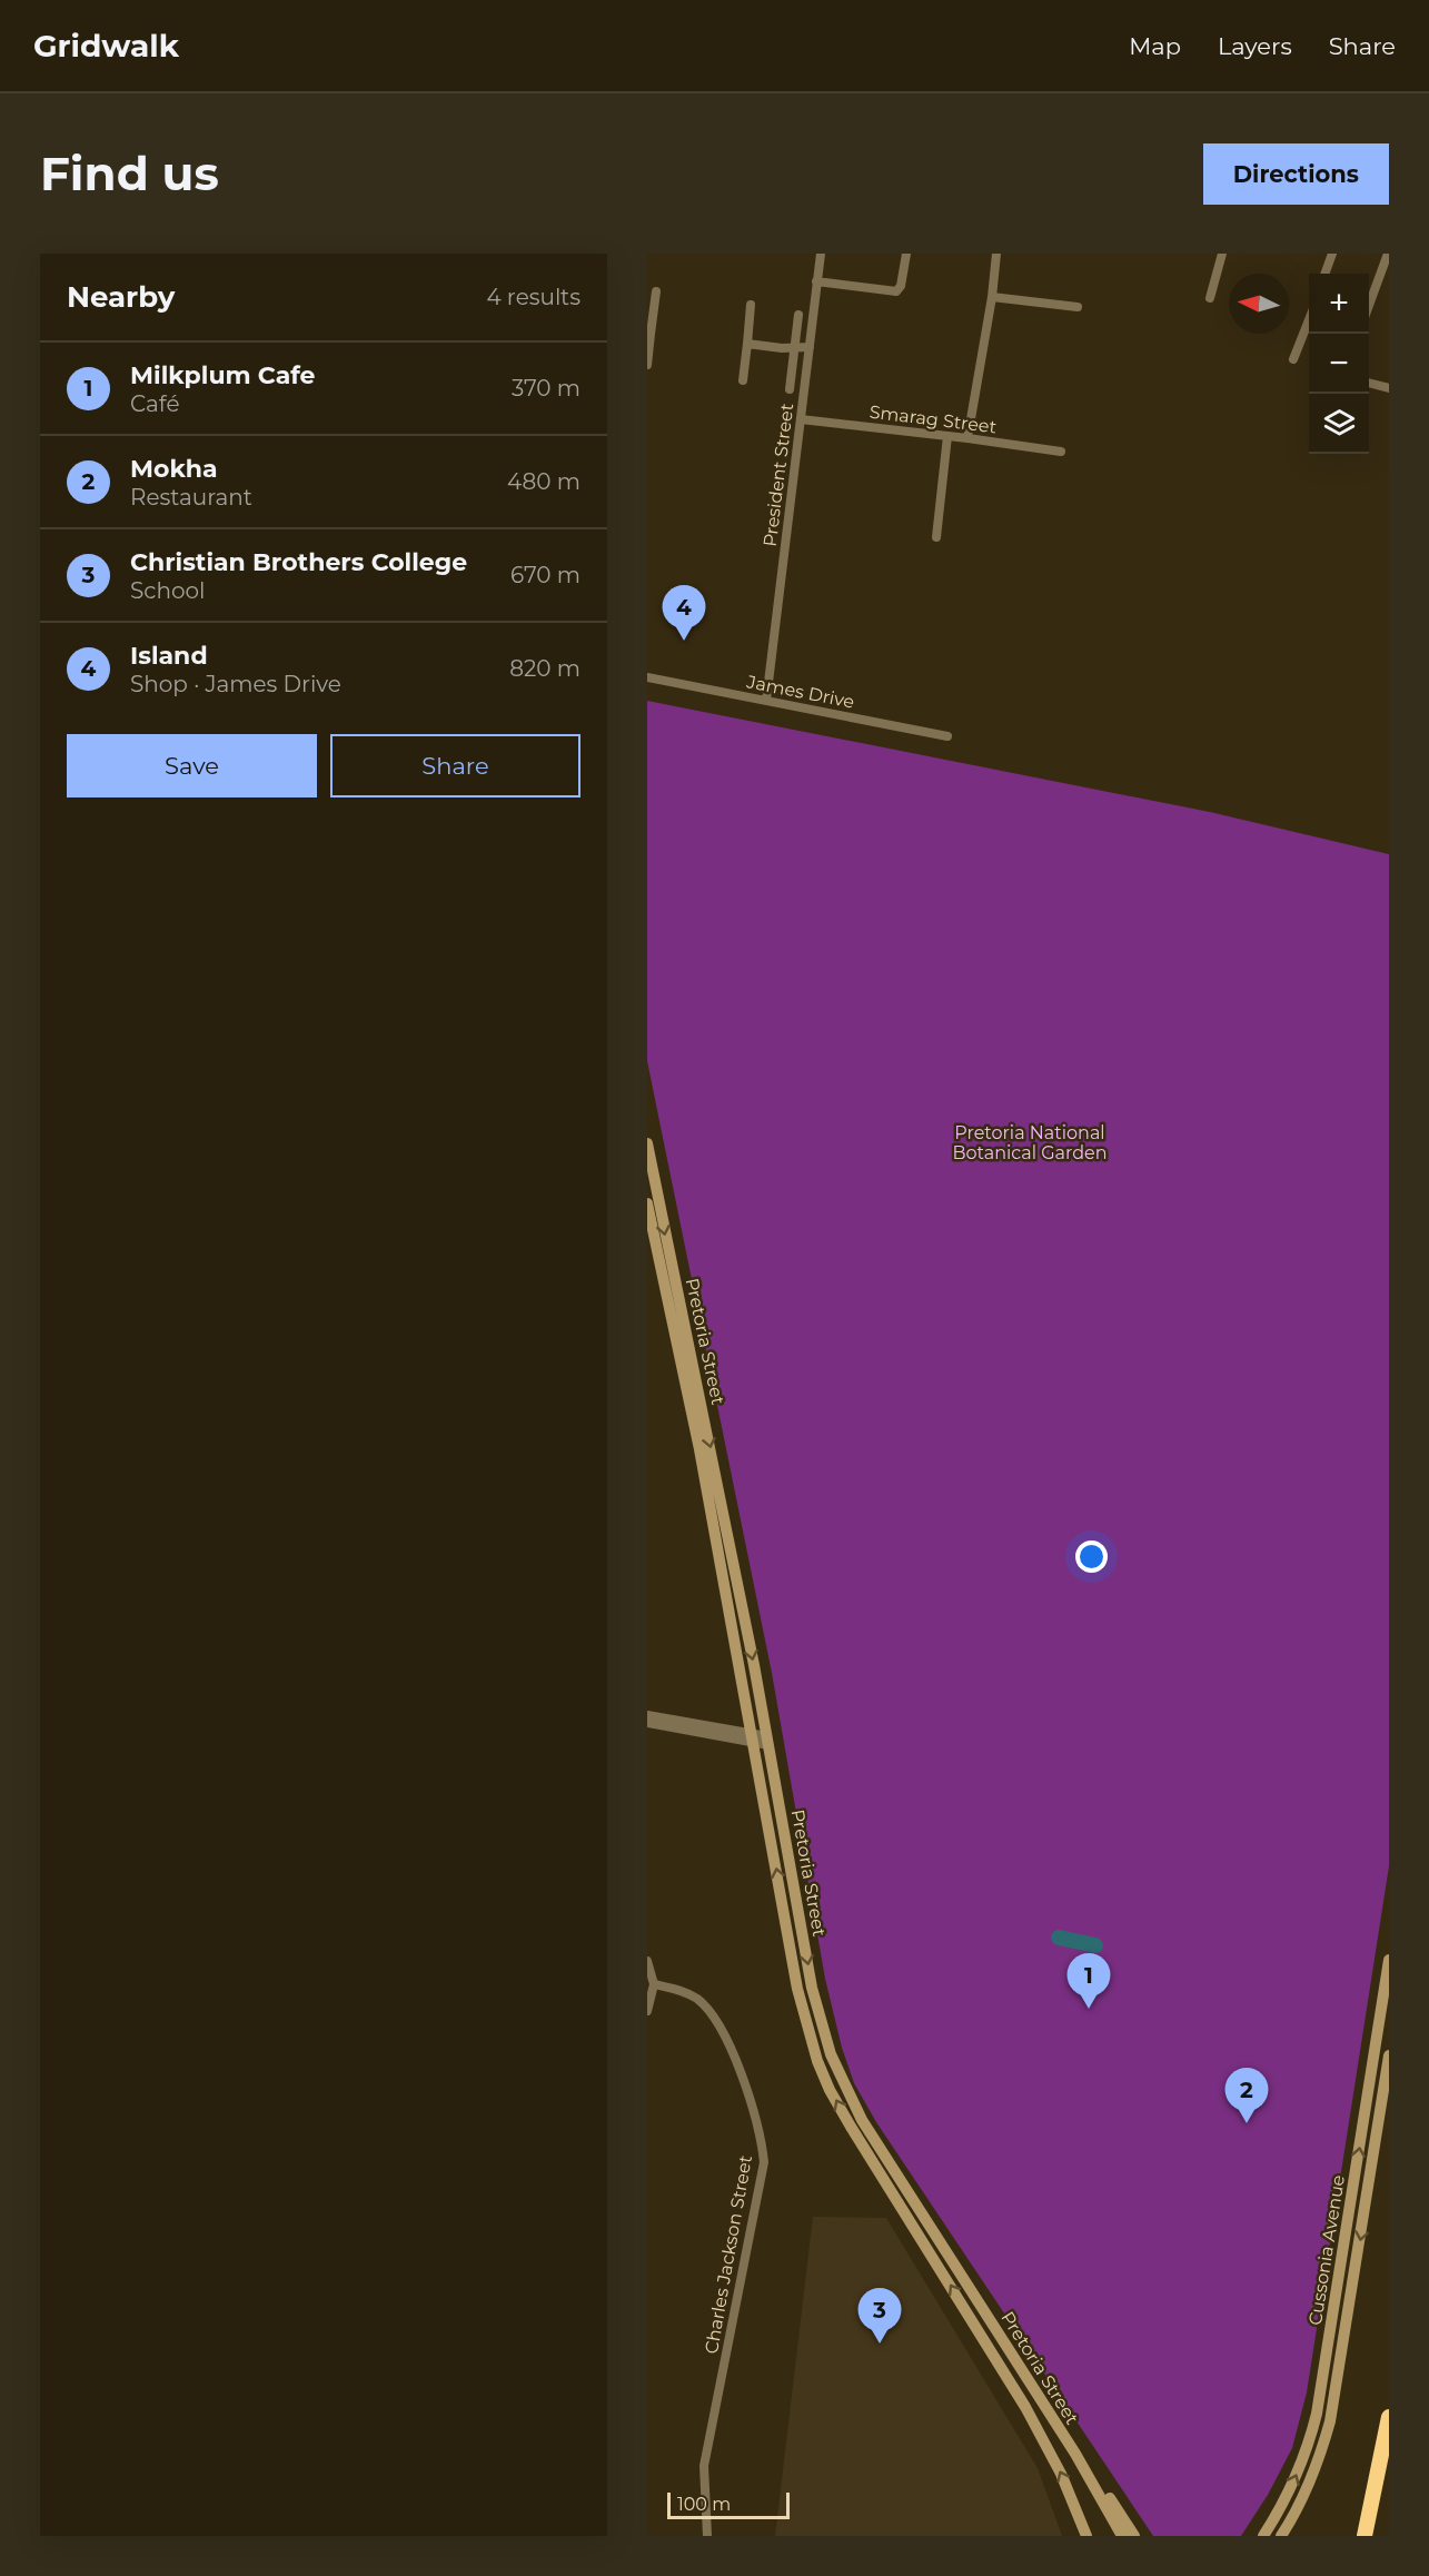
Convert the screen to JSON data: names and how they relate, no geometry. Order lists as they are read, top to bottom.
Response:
{
  "streets": {
    "main road": ["Pretoria Street", "Cussonia Avenue"],
    "street": [
      "Smarag Street",
      "President Street",
      "James Drive",
      "Charles Jackson Street"
    ]
  },
  "crossings": [
    ["Smarag Street", "President Street"],
    ["President Street", "James Drive"]
  ],
  "parks": ["Pretoria National Botanical Garden"],
  "scale_bar": "100 m",
  "north": "left",
  "page": {
    "header": "Gridwalk",
    "nav": ["Map", "Layers", "Share"],
    "buttons": [
      "Directions",
      ["Save", "Share"]
    ],
    "title": "Find us",
    "heading": ["Nearby", "4 results"],
    "map_buttons": ["+", "−"],
    "list": [
      {
        "mark": "1",
        "name": "Milkplum Cafe",
        "note": "Café",
        "value": "370 m"
      },
      {
        "mark": "2",
        "name": "Mokha",
        "note": "Restaurant",
        "value": "480 m"
      },
      {
        "mark": "3",
        "name": "Christian Brothers College",
        "note": "School",
        "value": "670 m"
      },
      {
        "mark": "4",
        "name": "Island",
        "note": "Shop · James Drive",
        "value": "820 m"
      }
    ],
    "pins": [
      "4",
      "1",
      "2",
      "3"
    ],
    "scale": "100 m"
  }
}
